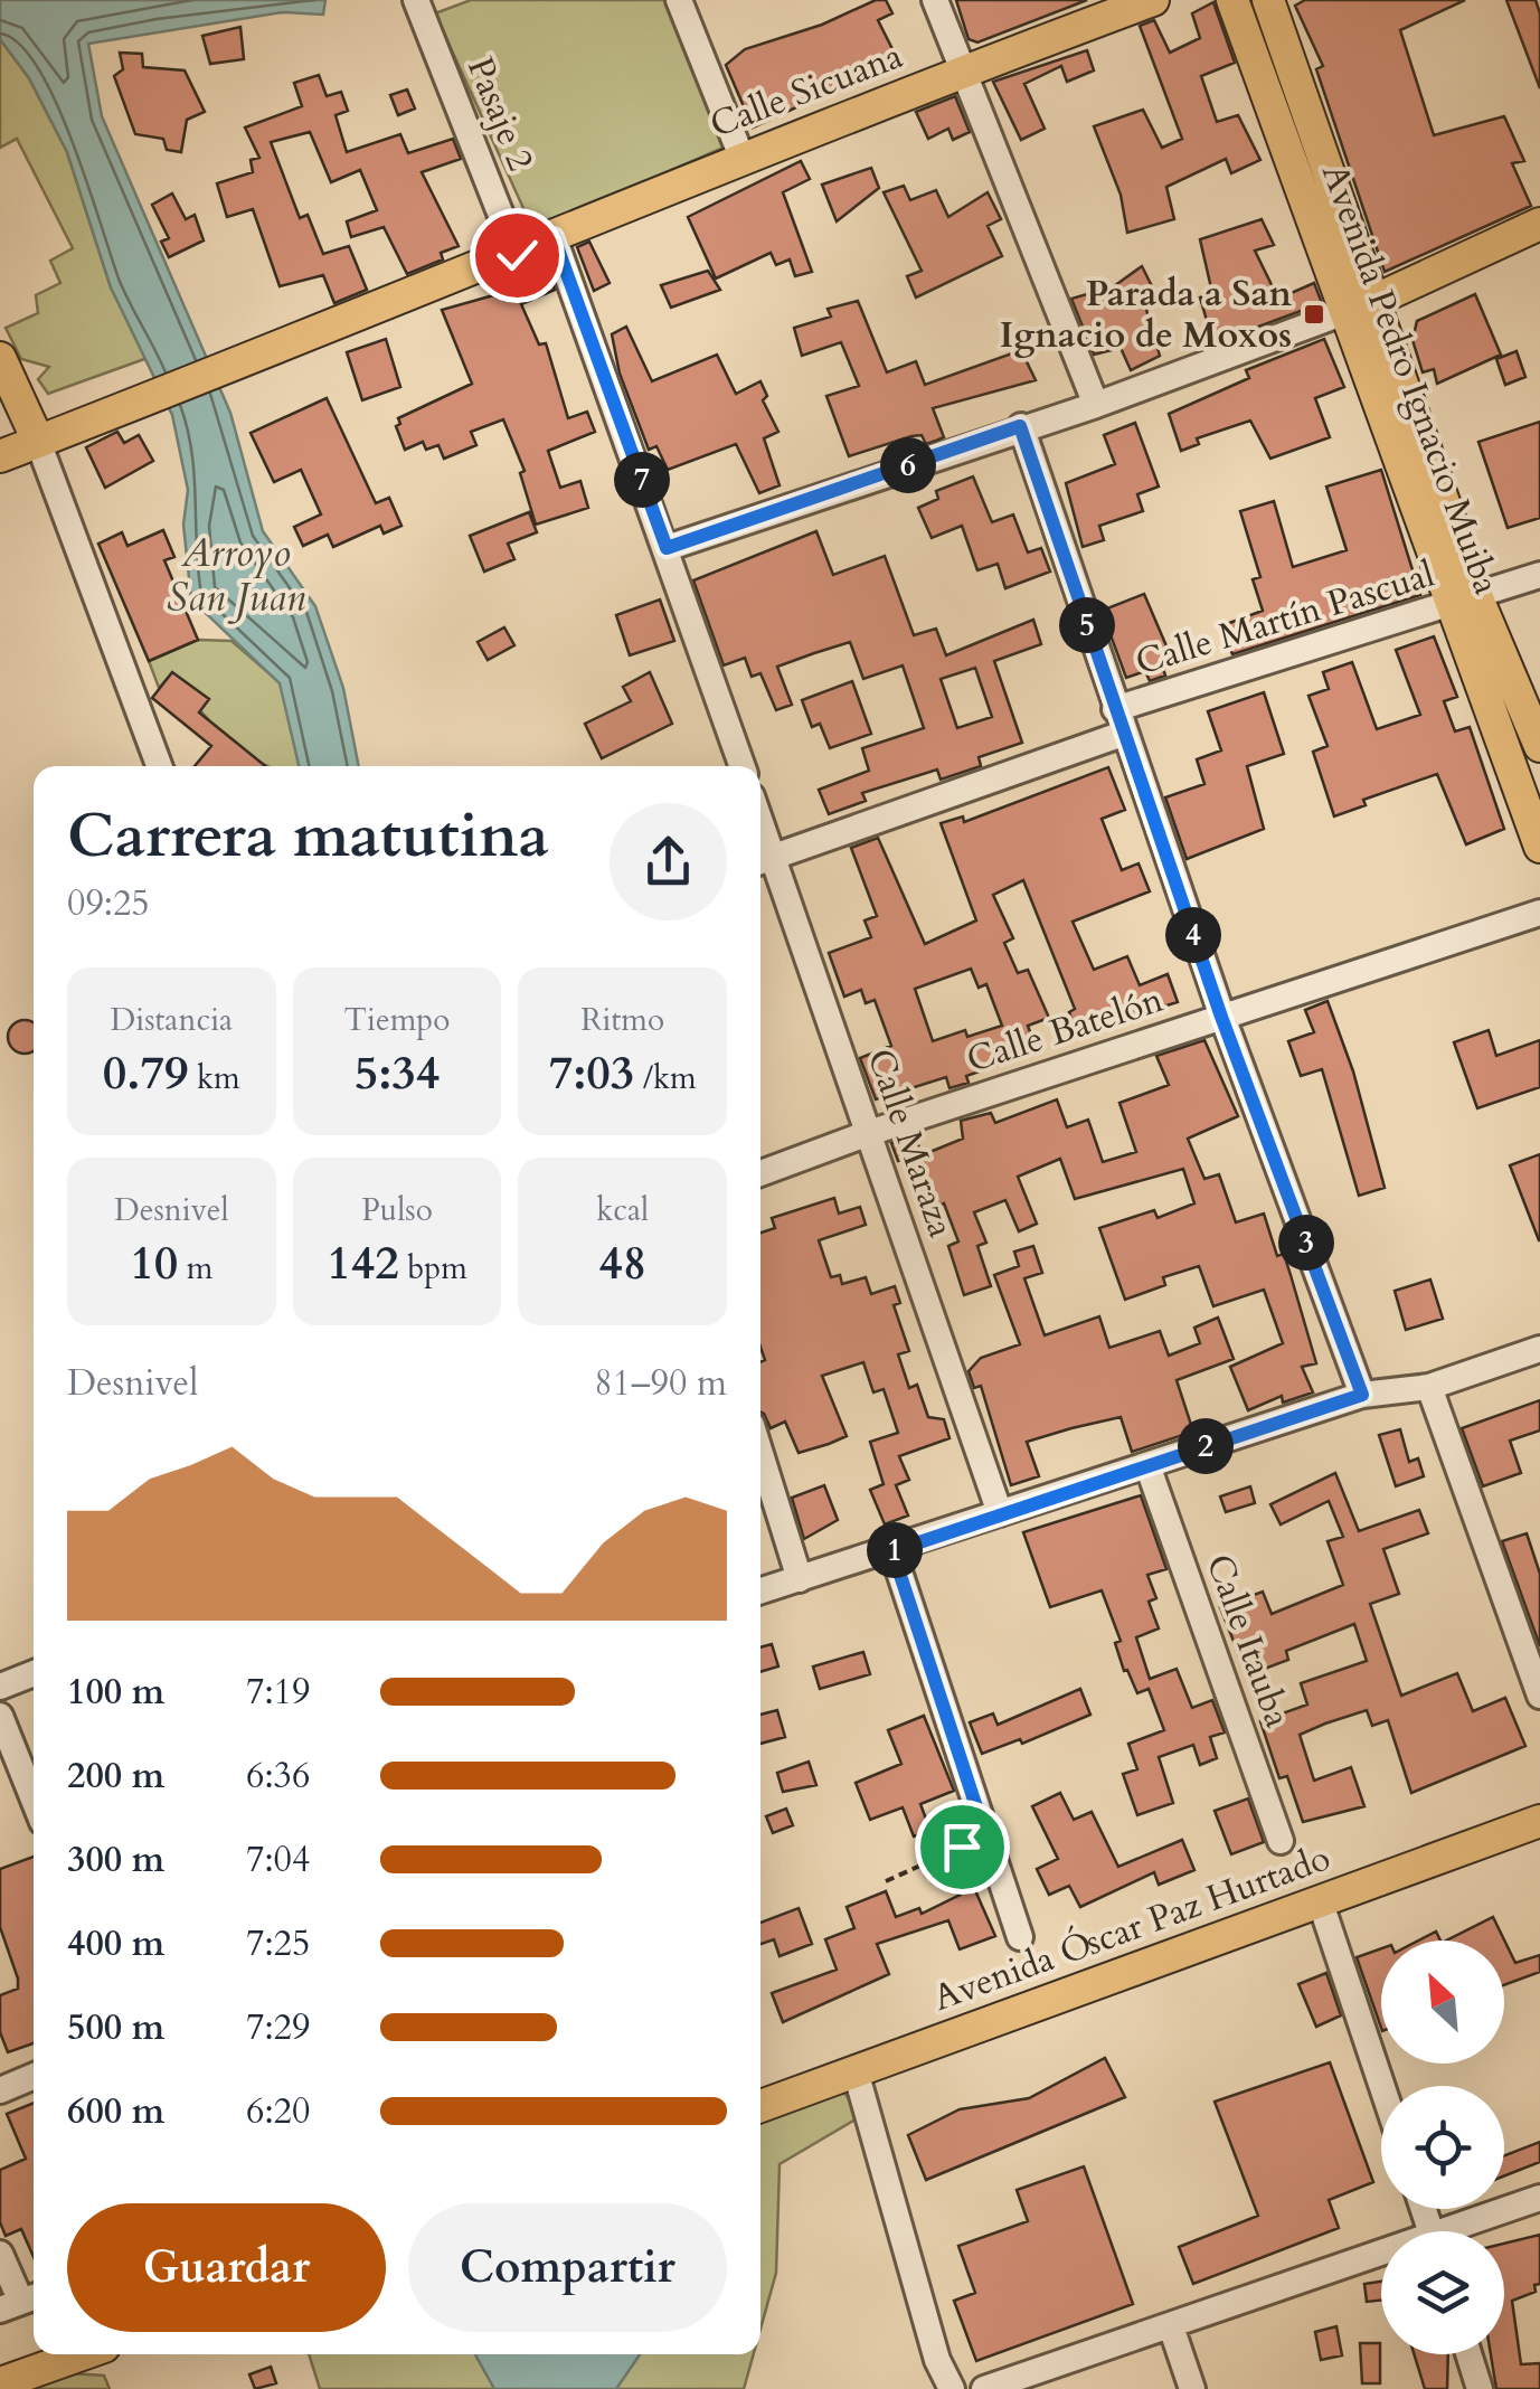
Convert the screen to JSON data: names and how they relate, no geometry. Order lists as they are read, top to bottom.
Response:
{
  "streets": {
    "main road": ["Calle Sicuana", "Avenida Pedro Ignacio Muiba", "Avenida Óscar Paz Hurtado"],
    "street": [
      "Pasaje 2",
      "Calle Martín Pascual",
      "Calle Batelón",
      "Calle Maraza",
      "Calle Itauba"
    ]
  },
  "crossings": [
    ["Calle Sicuana", "Pasaje 2"],
    ["Avenida Pedro Ignacio Muiba", "Calle Martín Pascual"],
    ["Calle Martín Pascual", "Calle Maraza"],
    ["Calle Batelón", "Calle Maraza"]
  ],
  "water": ["Arroyo San Juan"],
  "places": {
    "transit": ["Parada a San Ignacio de Moxos"]
  },
  "north": "top left",
  "page": {
    "pins": [
      "6",
      "7",
      "5",
      "4",
      "3",
      "2",
      "1"
    ],
    "heading": ["Carrera matutina", "09:25"],
    "stats": [
      ["Distancia", "0.79 km"],
      ["Tiempo", "5:34"],
      ["Ritmo", "7:03 /km"],
      ["Desnivel", "10 m"],
      ["Pulso", "142 bpm"],
      ["kcal", "48"]
    ],
    "chart": ["Desnivel", "81–90 m"],
    "list": [
      {
        "name": "100 m",
        "note": "7:19"
      },
      {
        "name": "200 m",
        "note": "6:36"
      },
      {
        "name": "300 m",
        "note": "7:04"
      },
      {
        "name": "400 m",
        "note": "7:25"
      },
      {
        "name": "500 m",
        "note": "7:29"
      },
      {
        "name": "600 m",
        "note": "6:20"
      }
    ],
    "buttons": ["Guardar", "Compartir"]
  }
}
